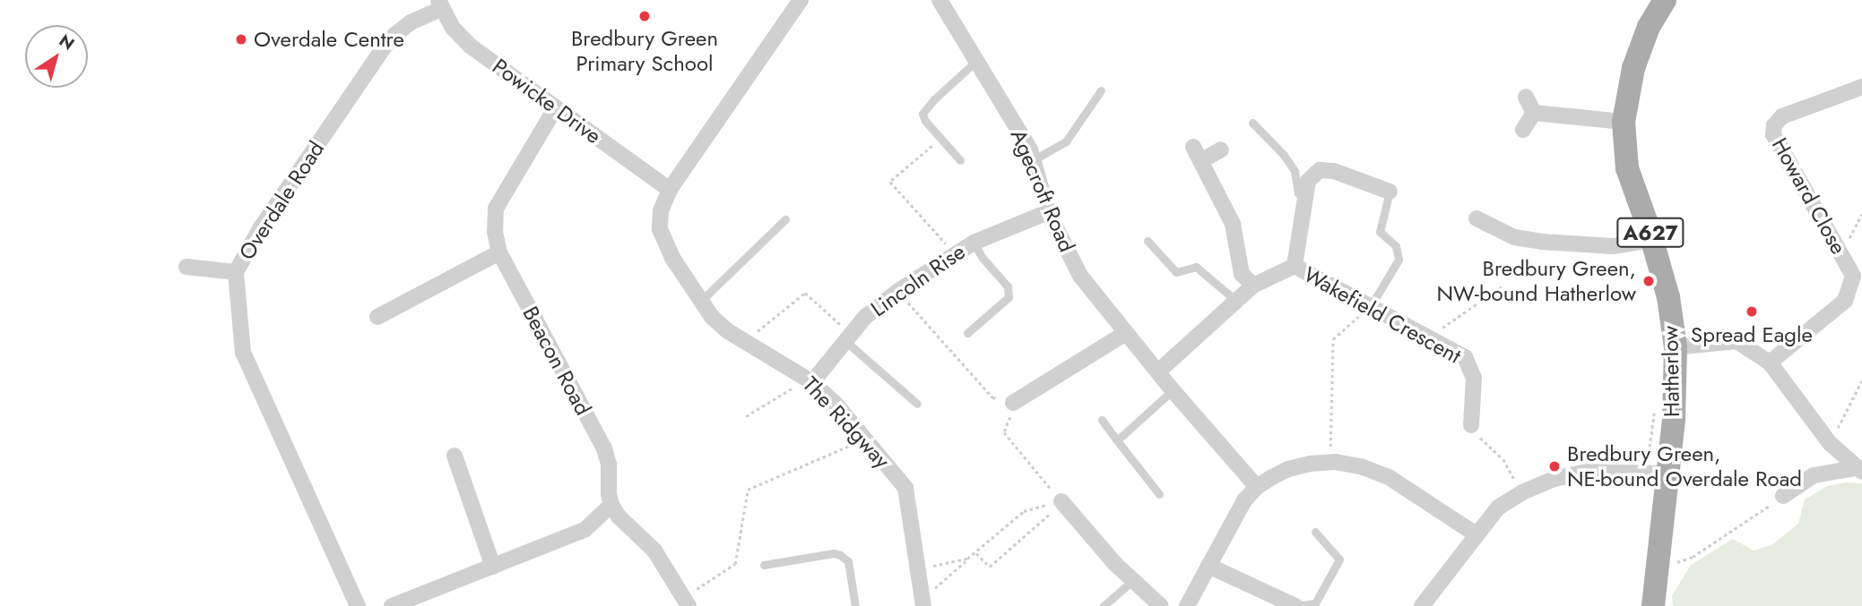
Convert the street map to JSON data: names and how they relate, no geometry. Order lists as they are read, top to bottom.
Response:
{
  "streets": {
    "main road": ["A627", "Hatherlow"],
    "street": [
      "Powicke Drive",
      "Agecroft Road",
      "Howard Close",
      "Overdale Road",
      "Lincoln Rise",
      "Wakefield Crescent",
      "Beacon Road",
      "The Ridgway"
    ]
  },
  "crossings": [
    ["Powicke Drive", "Overdale Road"],
    ["Powicke Drive", "Beacon Road"],
    ["Powicke Drive", "The Ridgway"],
    ["Agecroft Road", "Lincoln Rise"],
    ["Agecroft Road", "Wakefield Crescent"],
    ["Lincoln Rise", "The Ridgway"]
  ],
  "places": [
    "Bredbury Green Primary School",
    "Overdale Centre",
    "Bredbury Green, NW-bound Hatherlow",
    "Spread Eagle",
    "Bredbury Green, NE-bound Overdale Road"
  ],
  "north": "top right"
}
